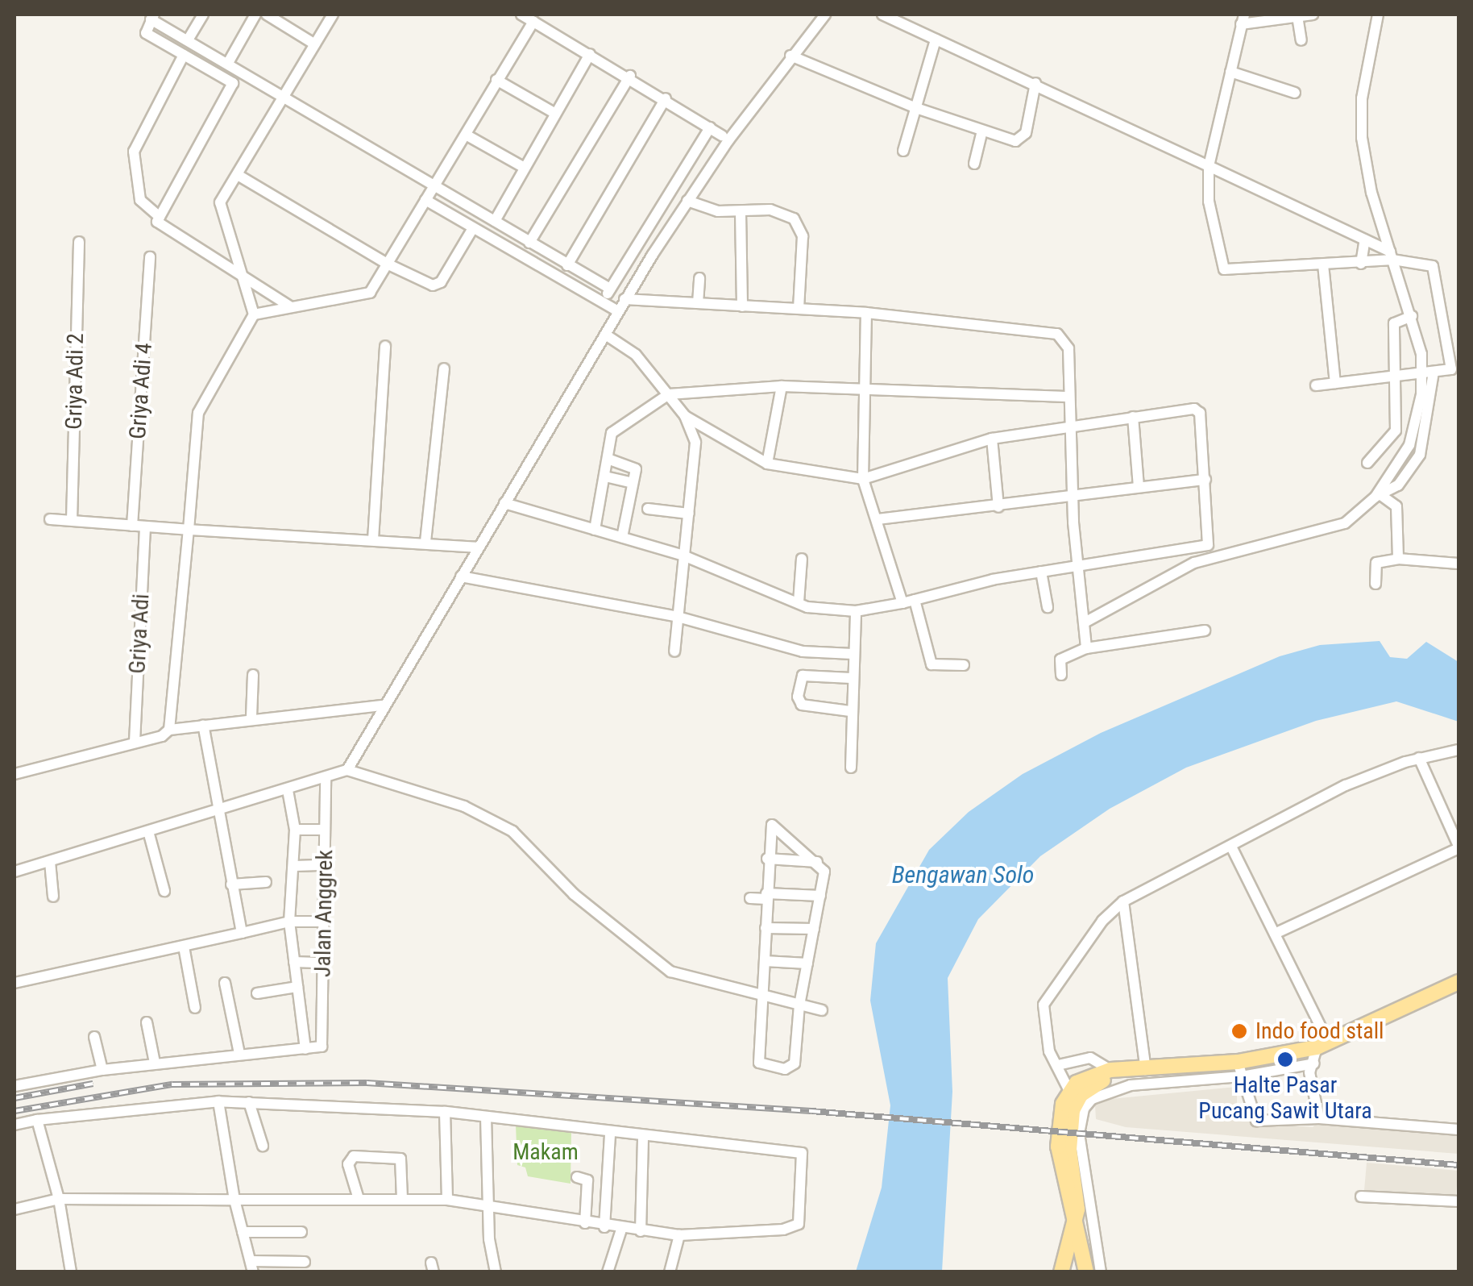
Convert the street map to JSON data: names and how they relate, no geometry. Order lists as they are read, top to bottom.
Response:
{
  "streets": {
    "street": [
      "Griya Adi 2",
      "Griya Adi 4",
      "Griya Adi",
      "Jalan Anggrek"
    ]
  },
  "water": ["Bengawan Solo"],
  "parks": ["Makam"],
  "places": ["Indo food stall", "Halte Pasar Pucang Sawit Utara"]
}
